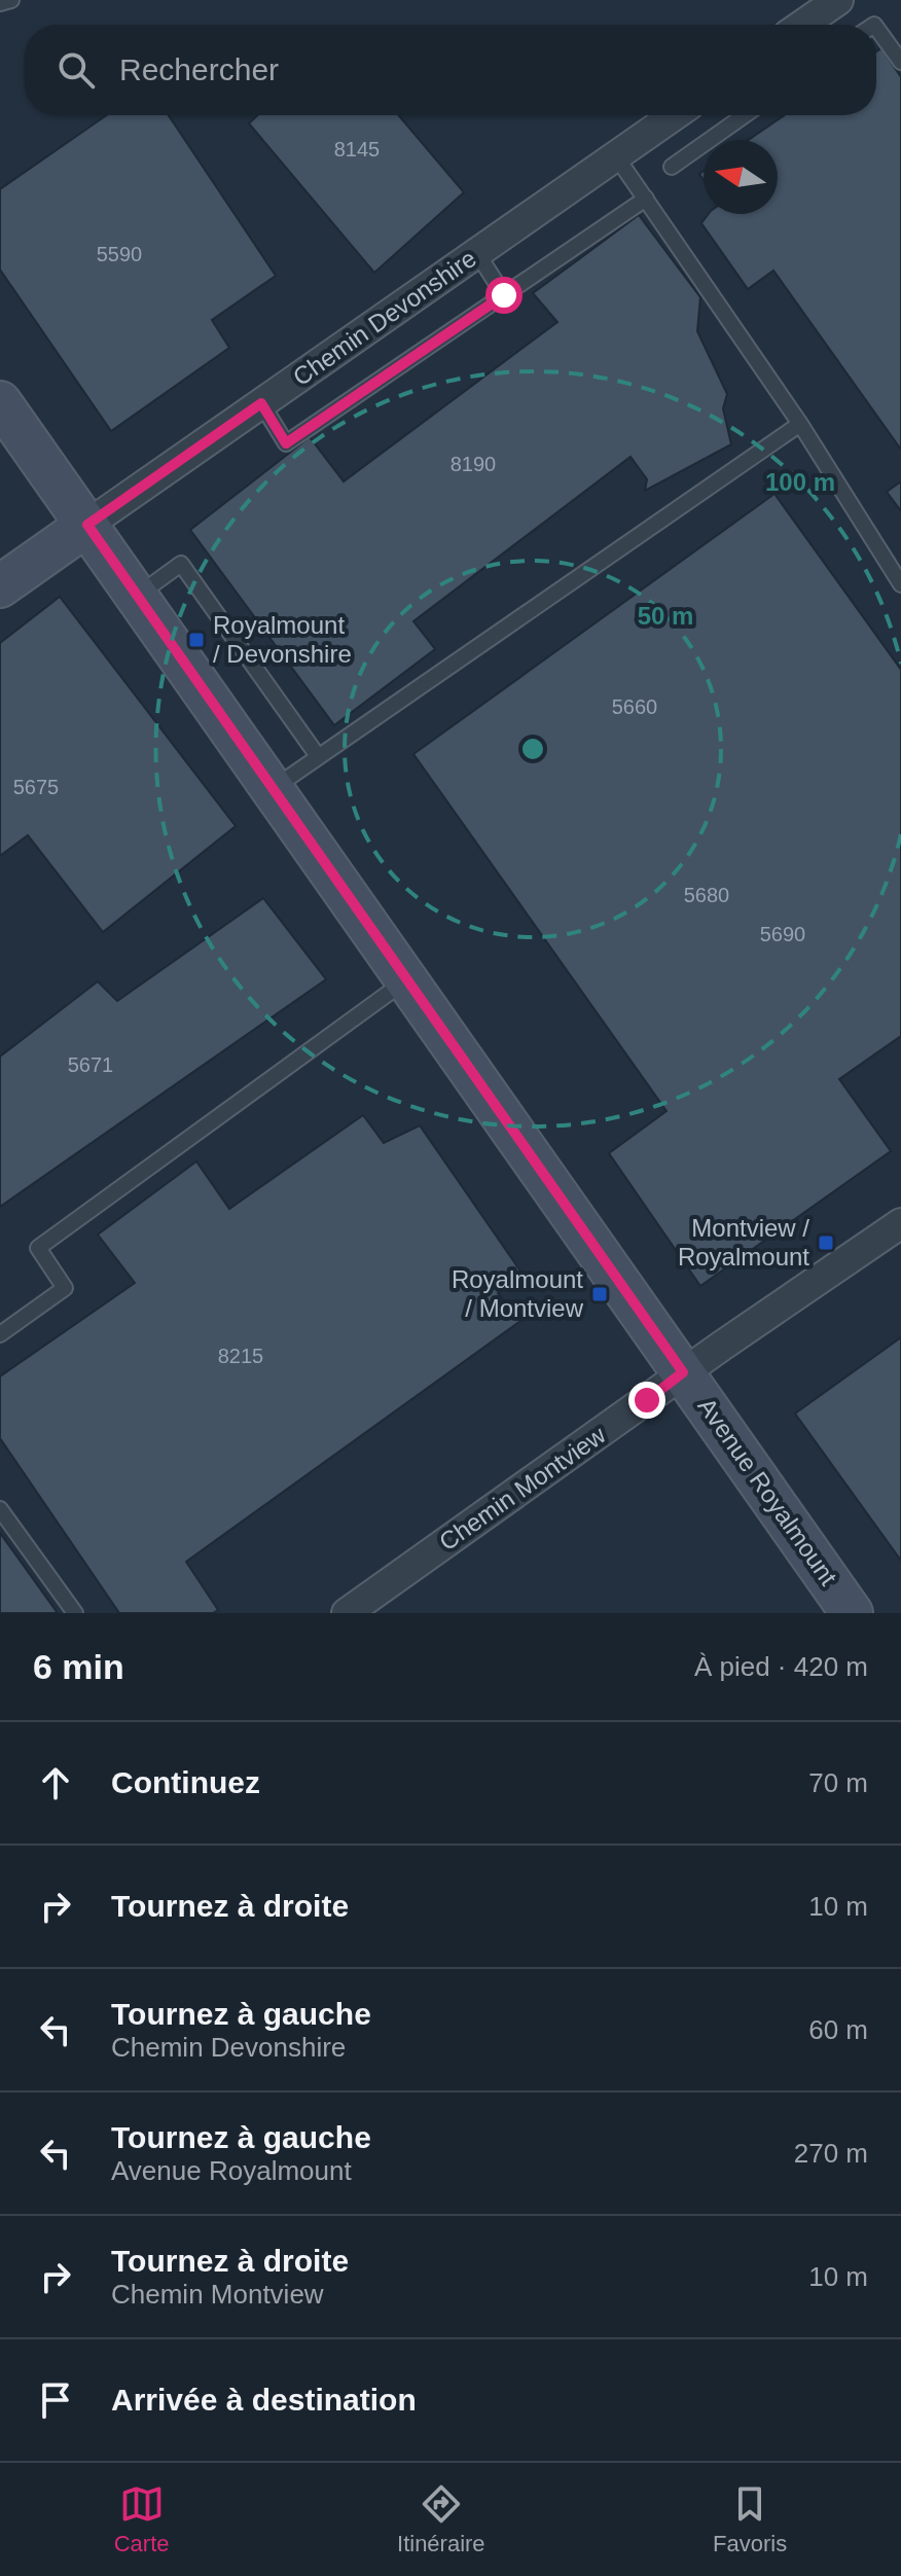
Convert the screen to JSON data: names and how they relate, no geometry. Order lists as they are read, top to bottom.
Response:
{
  "streets": {
    "street": ["Chemin Devonshire", "Chemin Montview", "Avenue Royalmount"]
  },
  "crossings": [
    ["Chemin Devonshire", "Avenue Royalmount"],
    ["Chemin Montview", "Avenue Royalmount"]
  ],
  "places": {
    "transit": ["Royalmount / Devonshire", "Montview / Royalmount", "Royalmount / Montview"]
  },
  "house_numbers": [
    "8145",
    "5590",
    "8190",
    "5660",
    "5675",
    "5680",
    "5690",
    "5671",
    "8215"
  ],
  "north": "left",
  "page": {
    "search": "Rechercher",
    "heading": ["6 min", "À pied · 420 m"],
    "list": [
      ["Continuez", "70 m"],
      ["Tournez à droite", "10 m"],
      ["Tournez à gauche", "Chemin Devonshire", "60 m"],
      ["Tournez à gauche", "Avenue Royalmount", "270 m"],
      ["Tournez à droite", "Chemin Montview", "10 m"],
      "Arrivée à destination"
    ],
    "nav": ["Carte", "Itinéraire", "Favoris"]
  },
  "rings": ["100 m", "50 m"]
}
